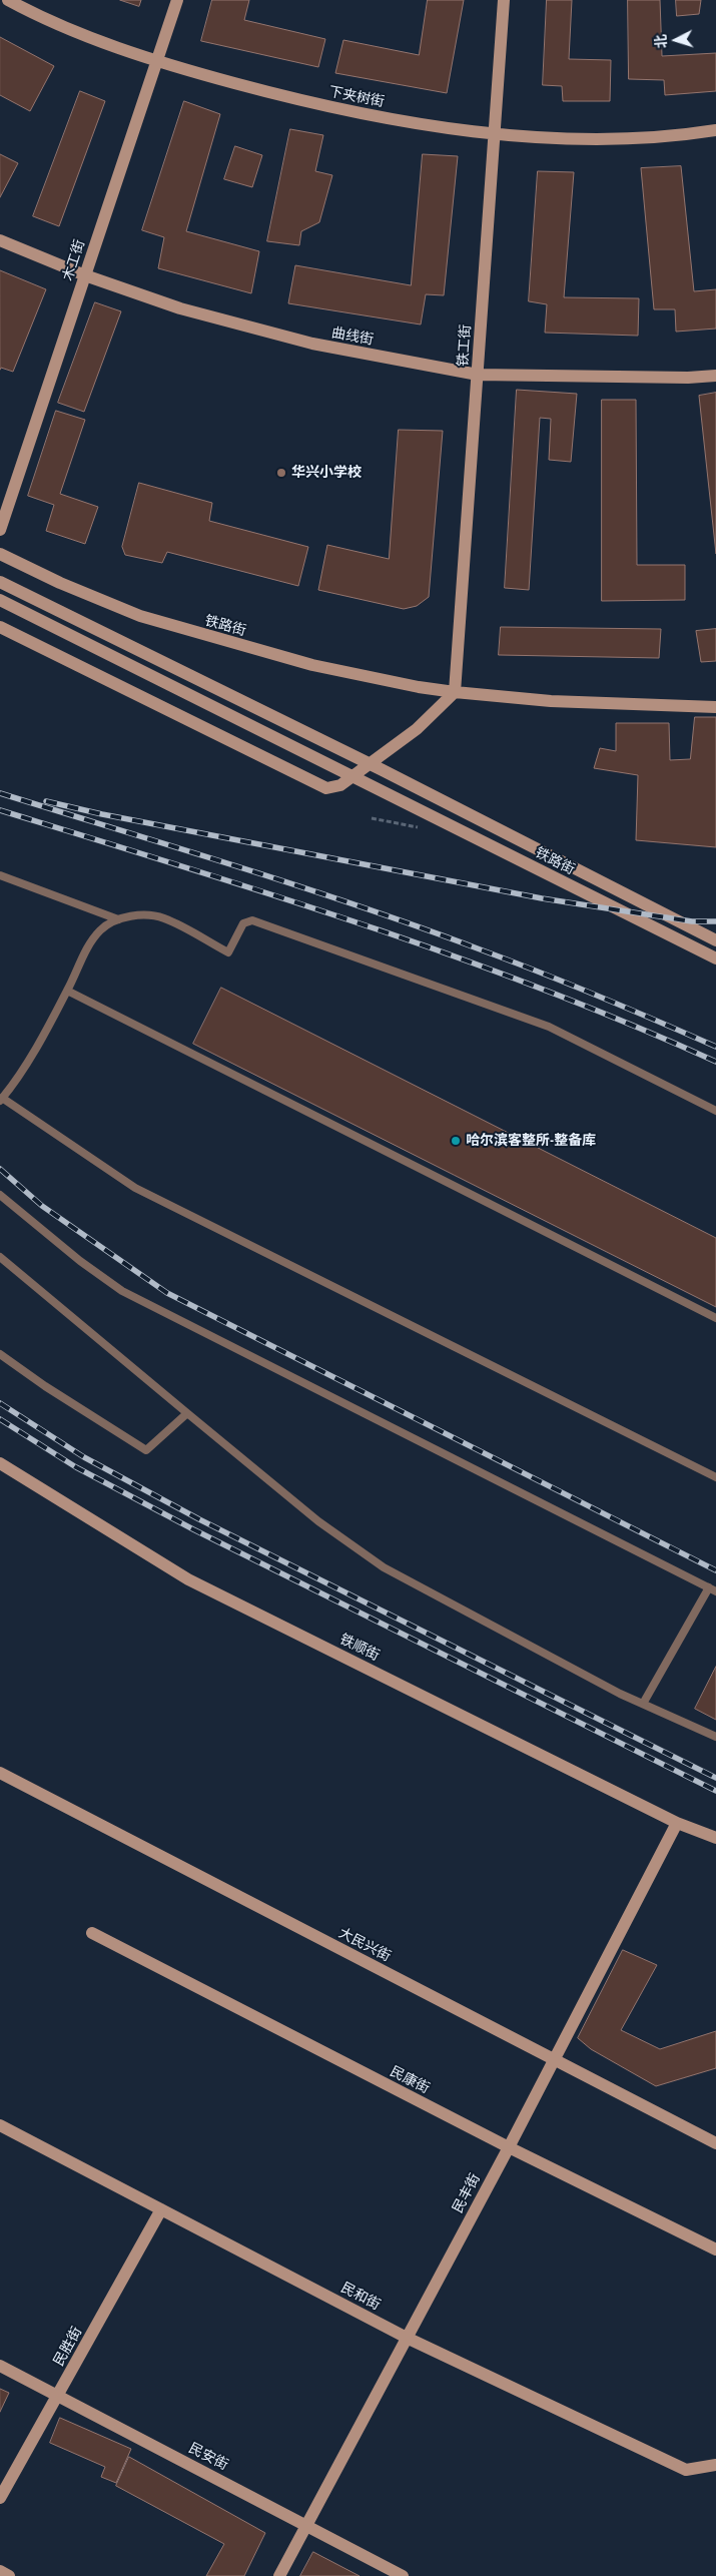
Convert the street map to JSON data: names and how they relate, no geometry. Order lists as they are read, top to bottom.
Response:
{
  "streets": {
    "street": [
      "下夹树街",
      "木工街",
      "曲线街",
      "铁工街",
      "铁路街",
      "铁顺街",
      "大民兴街",
      "民康街",
      "民丰街",
      "民和街",
      "民胜街",
      "民安街"
    ]
  },
  "crossings": [
    ["下夹树街", "木工街"],
    ["下夹树街", "铁工街"],
    ["木工街", "曲线街"],
    ["曲线街", "铁工街"],
    ["铁工街", "铁路街"],
    ["铁顺街", "民丰街"],
    ["大民兴街", "民丰街"],
    ["民康街", "民丰街"],
    ["民丰街", "民和街"],
    ["民丰街", "民安街"],
    ["民和街", "民胜街"],
    ["民胜街", "民安街"]
  ],
  "places": ["华兴小学校", "哈尔滨客整所-整备库"],
  "north": "left"
}
